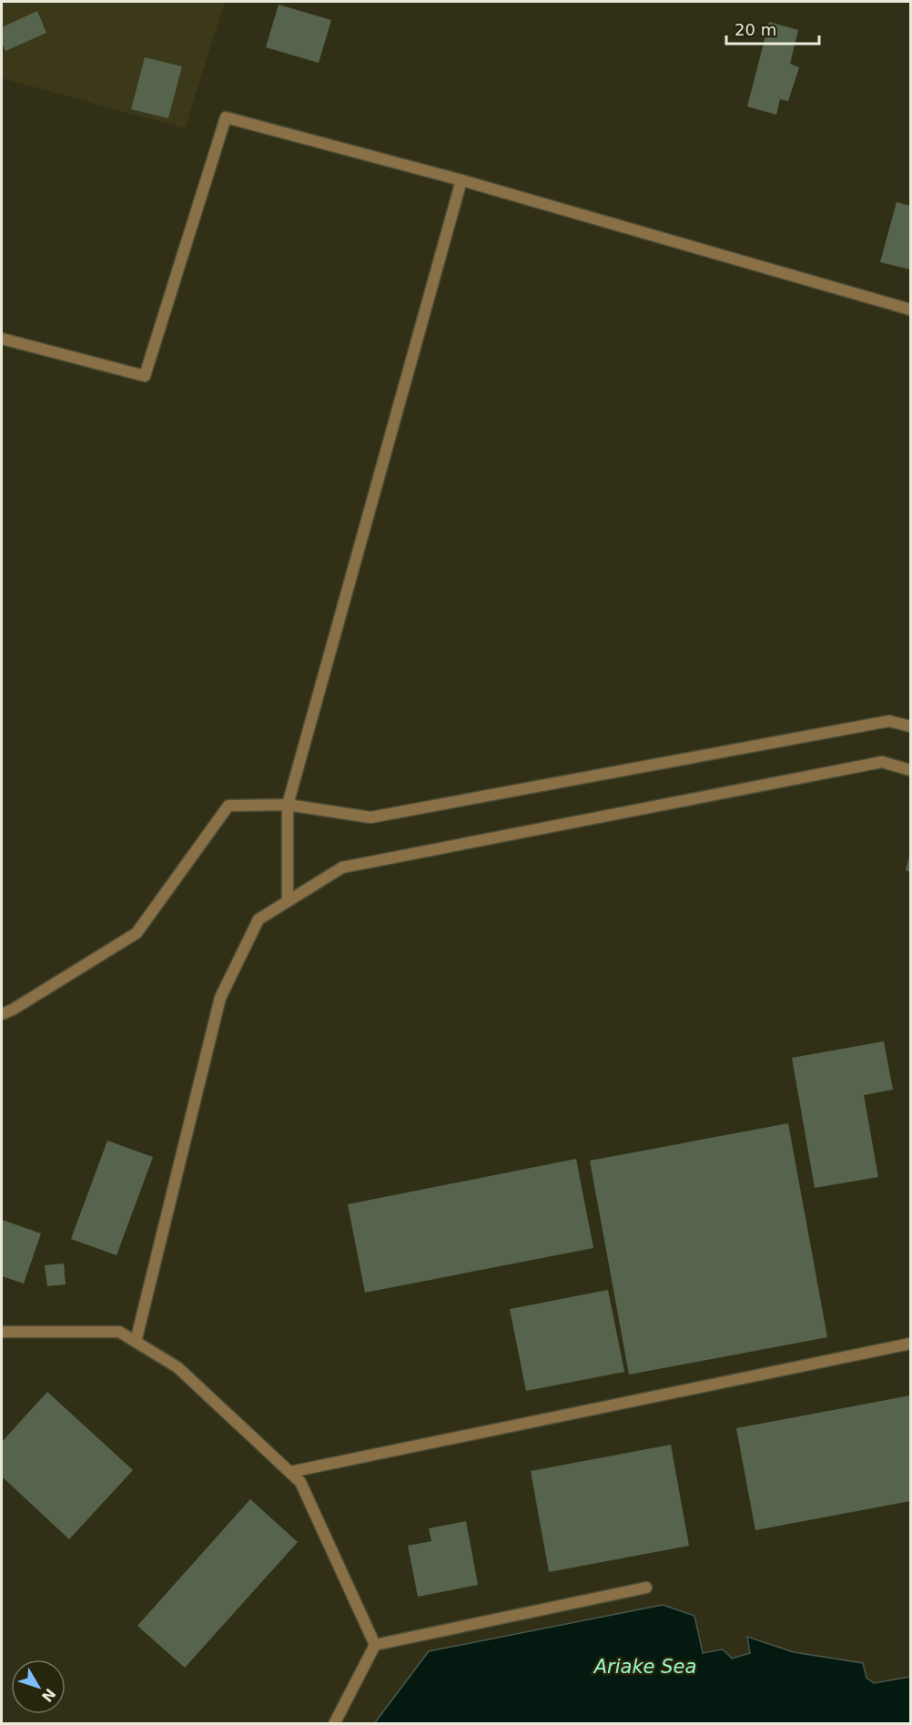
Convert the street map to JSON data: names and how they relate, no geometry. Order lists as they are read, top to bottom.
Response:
{
  "water": ["Ariake Sea"],
  "scale_bar": "20 m",
  "north": "bottom right"
}
